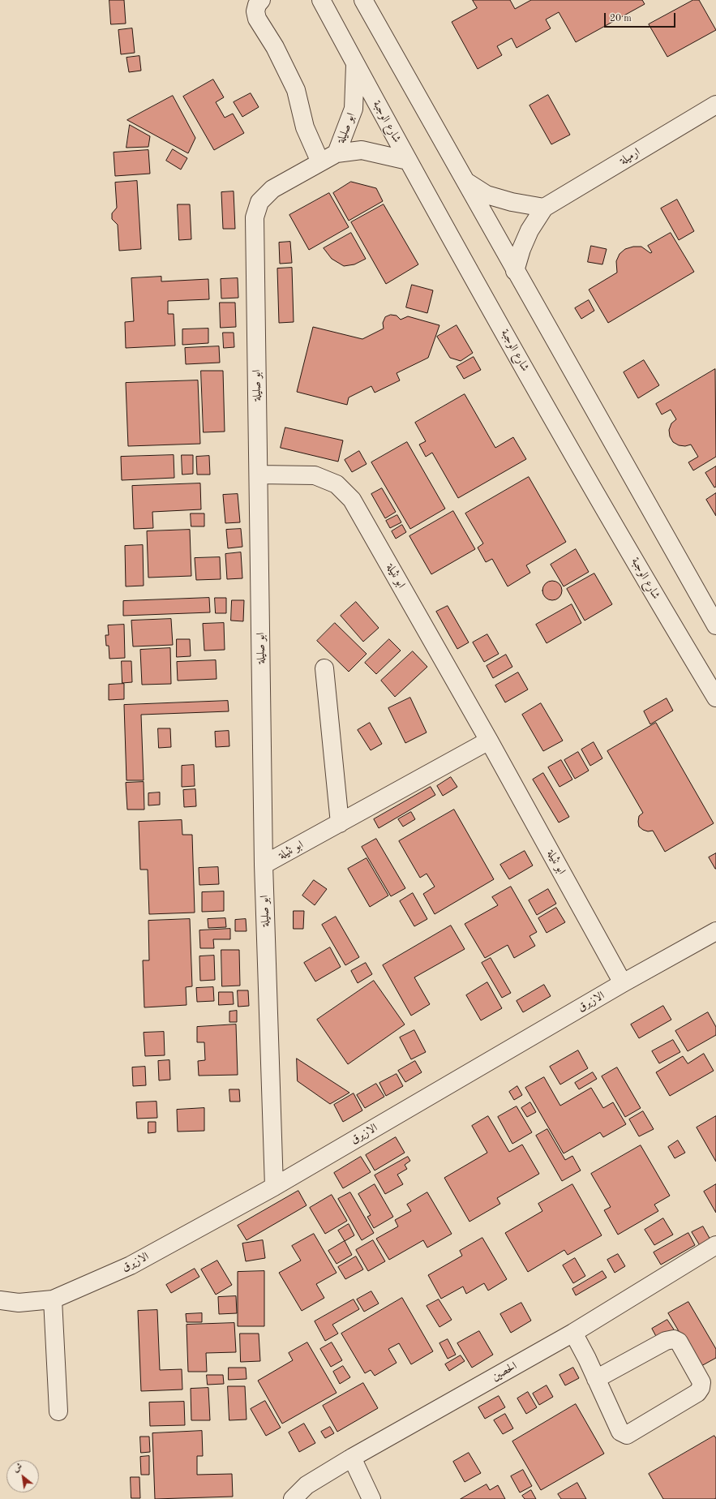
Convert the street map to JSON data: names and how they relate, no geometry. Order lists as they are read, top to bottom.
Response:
{
  "streets": {
    "street": [
      "شارع الوجبة",
      "ابو صليلة",
      "ارميلة",
      "ابو نثيلة",
      "الازيرق",
      "الحصين"
    ]
  },
  "crossings": [
    ["شارع الوجبة", "ابو صليلة"],
    ["ابو صليلة", "ابو نثيلة"],
    ["ابو صليلة", "الازيرق"],
    ["ابو نثيلة", "الازيرق"]
  ],
  "scale_bar": "20 m",
  "north": "top left"
}
